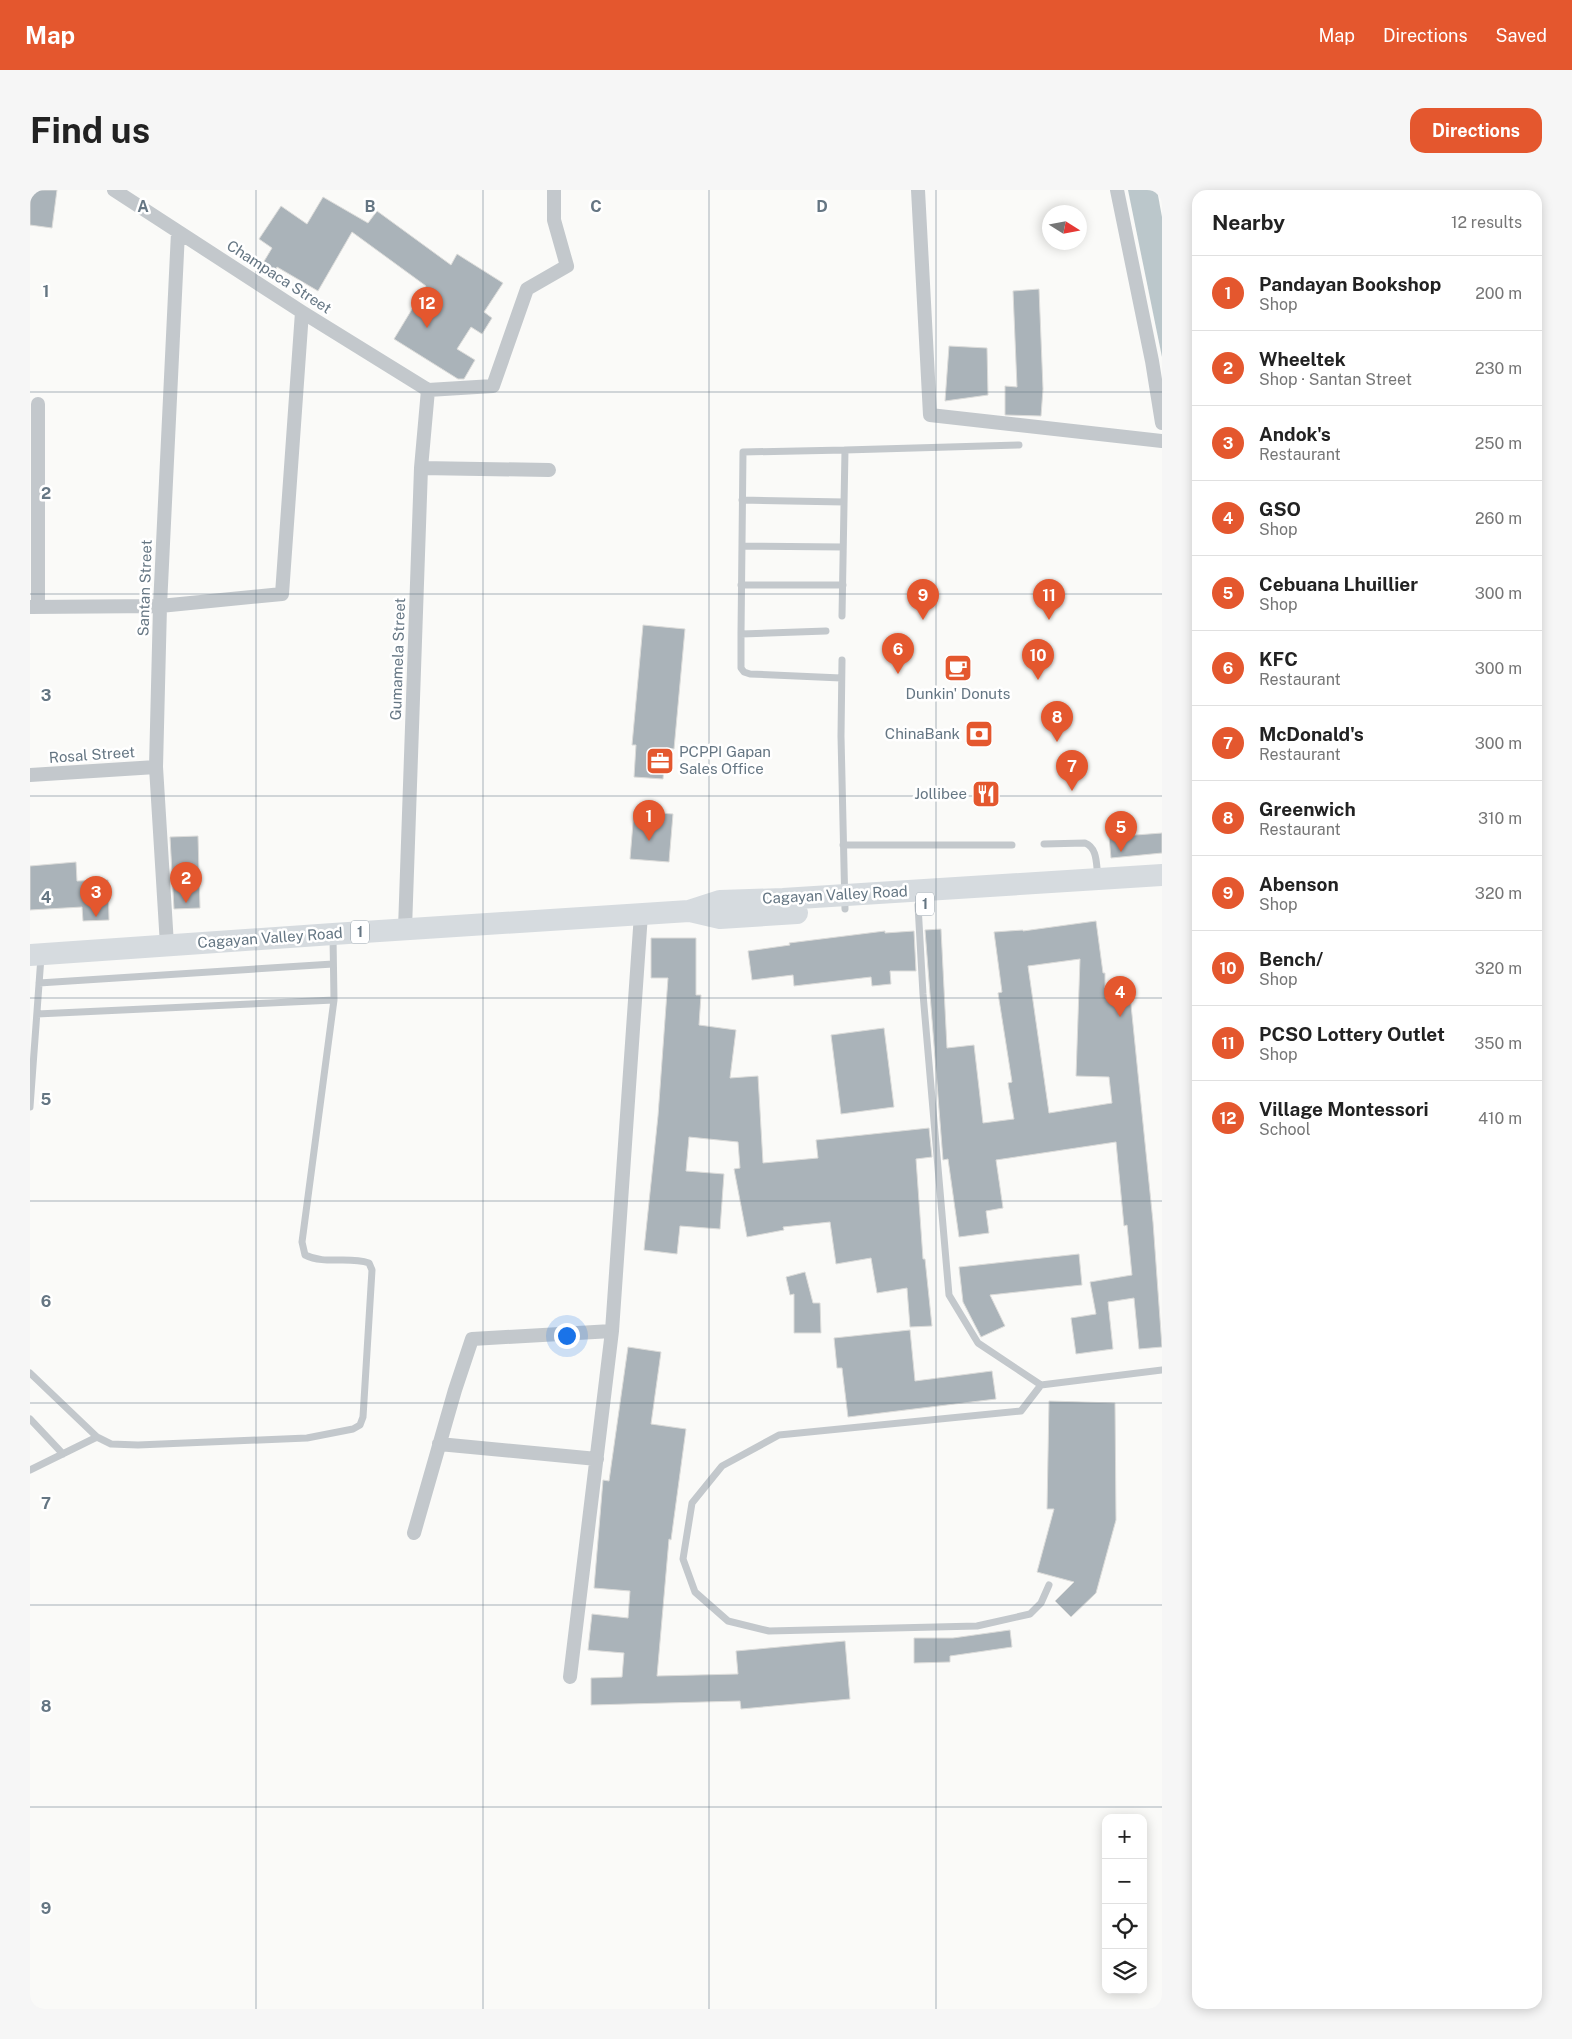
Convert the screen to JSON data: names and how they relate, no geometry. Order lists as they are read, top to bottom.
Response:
{
  "streets": {
    "highway": ["Cagayan Valley Road", "1"],
    "street": [
      "Champaca Street",
      "Santan Street",
      "Gumamela Street",
      "Rosal Street"
    ]
  },
  "crossings": [
    ["Champaca Street", "Santan Street"],
    ["Champaca Street", "Gumamela Street"],
    ["Santan Street", "Rosal Street"],
    ["Santan Street", "Cagayan Valley Road"],
    ["Gumamela Street", "Cagayan Valley Road"]
  ],
  "places": {
    "cafe": ["Dunkin' Donuts"],
    "bank": ["ChinaBank"],
    "office": ["PCPPI Gapan Sales Office"],
    "restaurant": ["Jollibee"]
  },
  "north": "right",
  "page": {
    "header": "Map",
    "nav": ["Map", "Directions", "Saved"],
    "buttons": "Directions",
    "title": "Find us",
    "heading": ["Nearby", "12 results"],
    "list": [
      {
        "mark": "1",
        "name": "Pandayan Bookshop",
        "note": "Shop",
        "value": "200 m"
      },
      {
        "mark": "2",
        "name": "Wheeltek",
        "note": "Shop · Santan Street",
        "value": "230 m"
      },
      {
        "mark": "3",
        "name": "Andok's",
        "note": "Restaurant",
        "value": "250 m"
      },
      {
        "mark": "4",
        "name": "GSO",
        "note": "Shop",
        "value": "260 m"
      },
      {
        "mark": "5",
        "name": "Cebuana Lhuillier",
        "note": "Shop",
        "value": "300 m"
      },
      {
        "mark": "6",
        "name": "KFC",
        "note": "Restaurant",
        "value": "300 m"
      },
      {
        "mark": "7",
        "name": "McDonald's",
        "note": "Restaurant",
        "value": "300 m"
      },
      {
        "mark": "8",
        "name": "Greenwich",
        "note": "Restaurant",
        "value": "310 m"
      },
      {
        "mark": "9",
        "name": "Abenson",
        "note": "Shop",
        "value": "320 m"
      },
      {
        "mark": "10",
        "name": "Bench/",
        "note": "Shop",
        "value": "320 m"
      },
      {
        "mark": "11",
        "name": "PCSO Lottery Outlet",
        "note": "Shop",
        "value": "350 m"
      },
      {
        "mark": "12",
        "name": "Village Montessori",
        "note": "School",
        "value": "410 m"
      }
    ],
    "pins": [
      "12",
      "9",
      "11",
      "6",
      "10",
      "8",
      "7",
      "1",
      "5",
      "2",
      "3",
      "4"
    ],
    "map_buttons": ["+", "−"]
  },
  "grid": {
    "columns": [
      "A",
      "B",
      "C",
      "D"
    ],
    "rows": [
      "1",
      "2",
      "3",
      "4",
      "5",
      "6",
      "7",
      "8",
      "9"
    ]
  }
}
